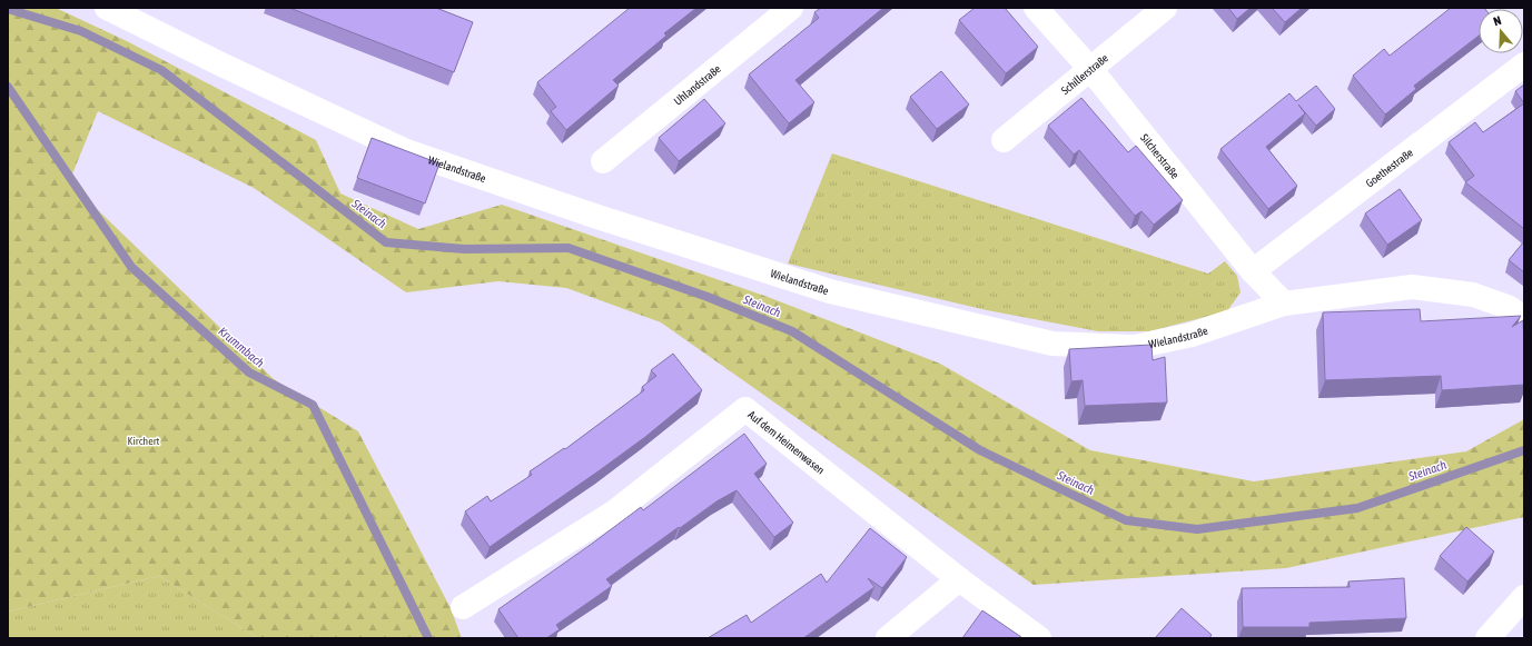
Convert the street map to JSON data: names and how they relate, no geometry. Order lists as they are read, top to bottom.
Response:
{
  "streets": {
    "street": [
      "Schillerstraße",
      "Uhlandstraße",
      "Silcherstraße",
      "Wielandstraße",
      "Goethestraße",
      "Auf dem Heimenwasen"
    ]
  },
  "crossings": [
    ["Schillerstraße", "Silcherstraße"],
    ["Silcherstraße", "Wielandstraße"],
    ["Silcherstraße", "Goethestraße"]
  ],
  "water": ["Steinach", "Krummbach"],
  "parks": ["Kirchert"],
  "north": "top"
}
